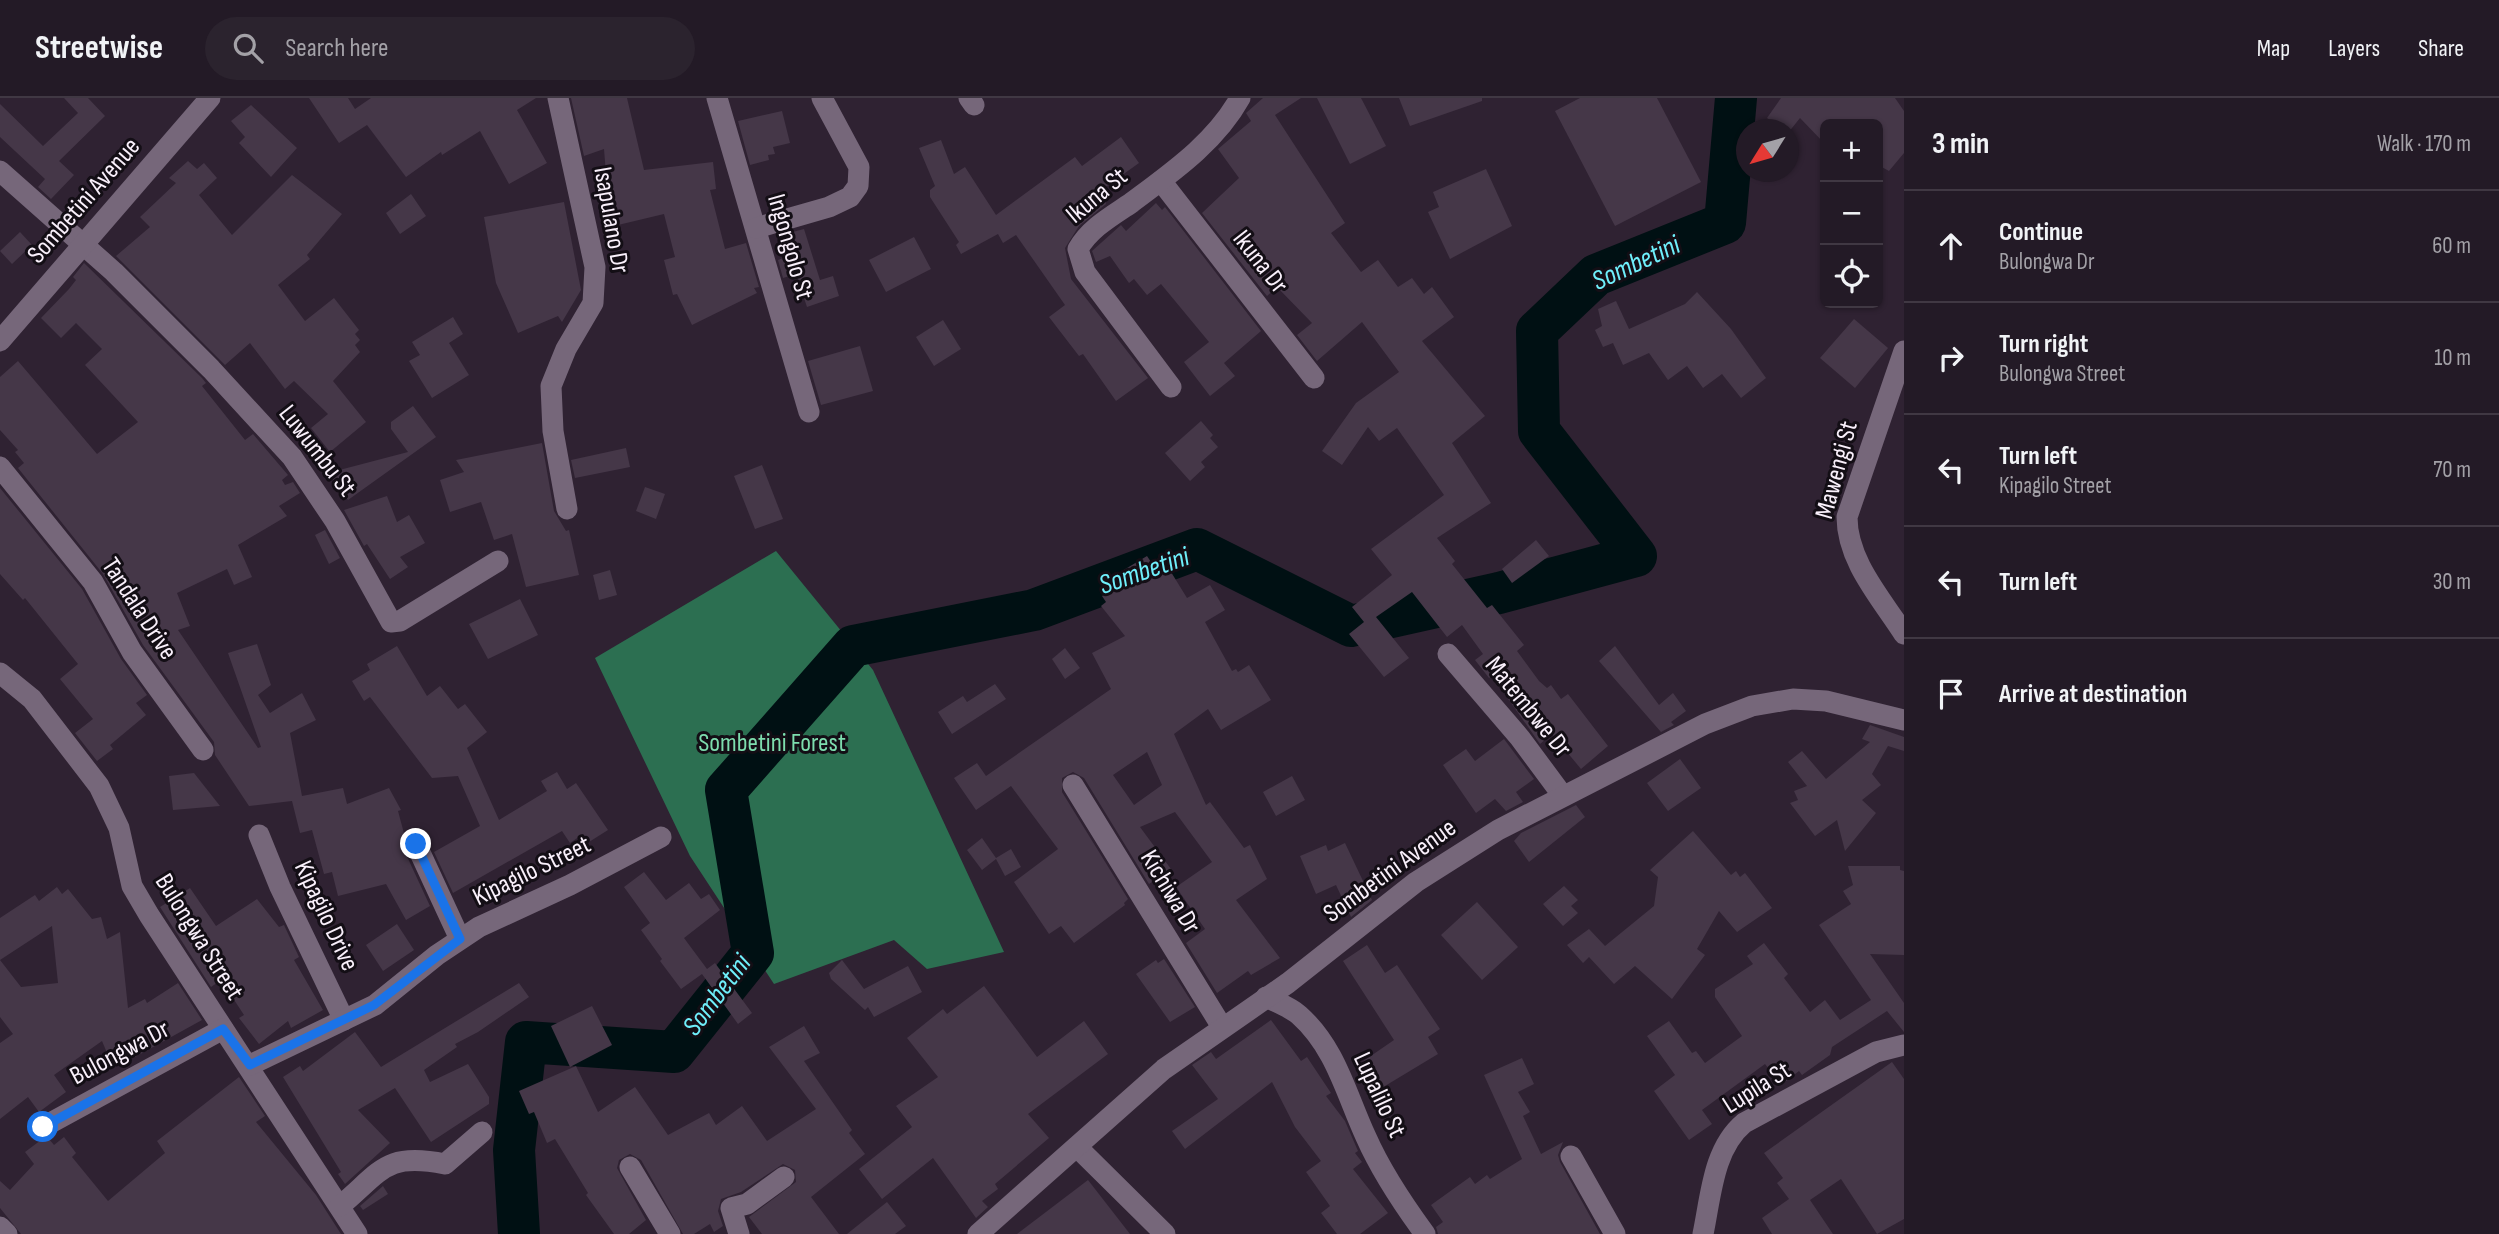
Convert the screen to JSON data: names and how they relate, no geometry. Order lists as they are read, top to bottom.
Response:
{
  "streets": {
    "street": [
      "Ikuna St",
      "Sombetini Avenue",
      "Isapulano Dr",
      "Ingongolo St",
      "Ikuna Dr",
      "Luwumbu St",
      "Mawengi St",
      "Tandala Drive",
      "Matembwe Dr",
      "Kipagilo Street",
      "Kichiwa Dr",
      "Kipagilo Drive",
      "Bulongwa Street",
      "Bulongwa Dr",
      "Lupila St",
      "Lupalilo St"
    ]
  },
  "crossings": [
    ["Ikuna St", "Ikuna Dr"],
    ["Sombetini Avenue", "Luwumbu St"],
    ["Sombetini Avenue", "Matembwe Dr"],
    ["Sombetini Avenue", "Kichiwa Dr"],
    ["Sombetini Avenue", "Lupalilo St"],
    ["Kipagilo Street", "Kipagilo Drive"],
    ["Kipagilo Street", "Bulongwa Street"],
    ["Bulongwa Street", "Bulongwa Dr"]
  ],
  "water": ["Sombetini"],
  "parks": ["Sombetini Forest"],
  "north": "bottom left",
  "page": {
    "header": "Streetwise",
    "search": "Search here",
    "nav": ["Map", "Layers", "Share"],
    "heading": ["3 min", "Walk · 170 m"],
    "map_buttons": ["+", "−"],
    "list": [
      ["Continue", "Bulongwa Dr", "60 m"],
      ["Turn right", "Bulongwa Street", "10 m"],
      ["Turn left", "Kipagilo Street", "70 m"],
      ["Turn left", "30 m"],
      "Arrive at destination"
    ]
  }
}
